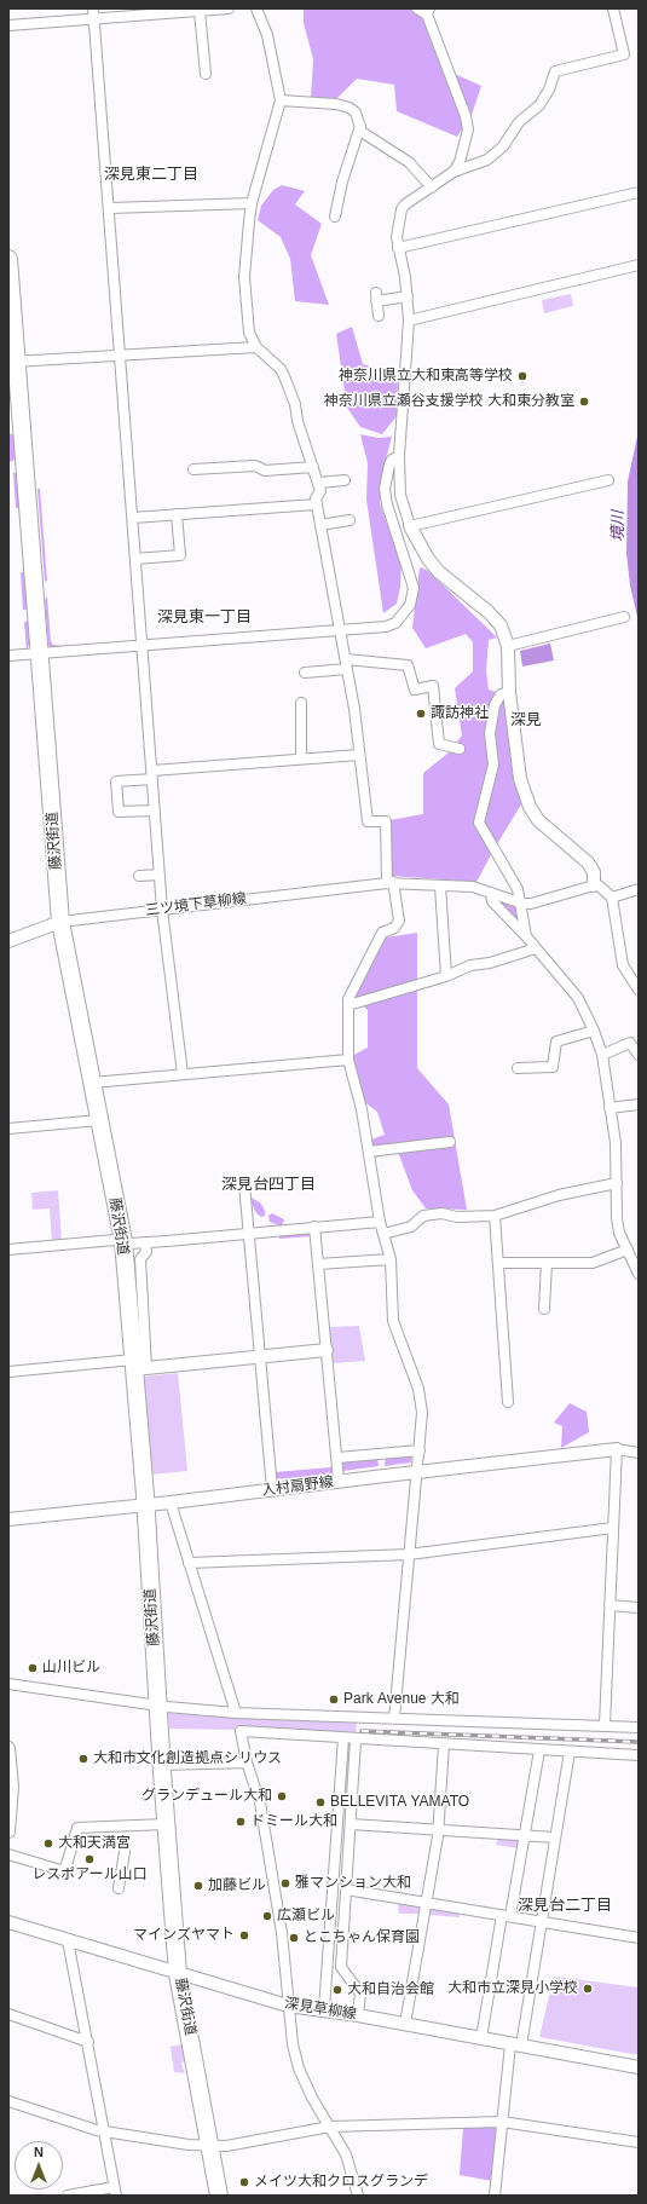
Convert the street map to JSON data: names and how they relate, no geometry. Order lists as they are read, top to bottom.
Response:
{
  "streets": {
    "highway": ["藤沢街道"],
    "street": ["三ツ境下草柳線", "入村扇野線", "深見草柳線"]
  },
  "crossings": [
    ["藤沢街道", "三ツ境下草柳線"],
    ["藤沢街道", "入村扇野線"],
    ["藤沢街道", "深見草柳線"]
  ],
  "districts": [
    "深見東二丁目",
    "深見東一丁目",
    "深見",
    "深見台四丁目",
    "深見台二丁目"
  ],
  "water": ["境川"],
  "places": [
    "神奈川県立大和東高等学校",
    "神奈川県立瀬谷支援学校 大和東分教室",
    "諏訪神社",
    "山川ビル",
    "Park Avenue 大和",
    "大和市文化創造拠点シリウス",
    "グランデュール大和",
    "BELLEVITA YAMATO",
    "ドミール大和",
    "大和天満宮",
    "レスポアール山口",
    "雅マンション大和",
    "加藤ビル",
    "広瀬ビル",
    "マインズヤマト",
    "とこちゃん保育園",
    "大和市立深見小学校",
    "大和自治会館",
    "メイツ大和クロスグランデ"
  ],
  "north": "top"
}
